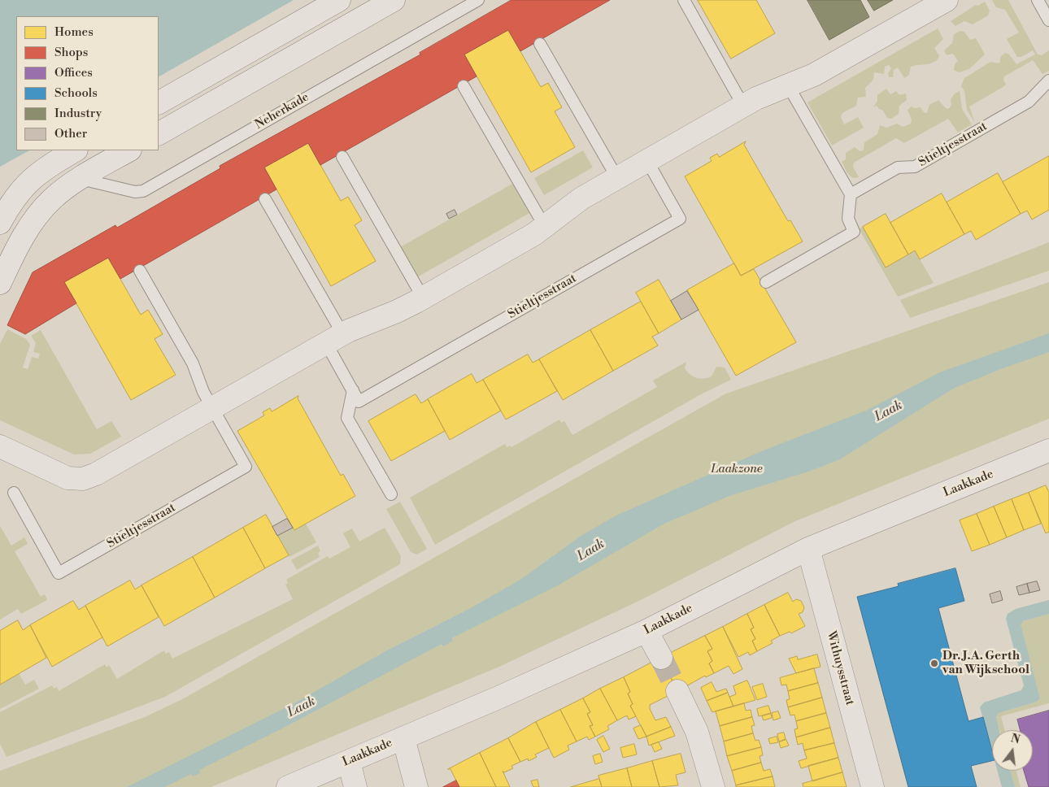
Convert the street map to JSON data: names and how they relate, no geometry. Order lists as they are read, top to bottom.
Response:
{
  "streets": {
    "street": ["Laakkade", "Withuysstraat"],
    "lane": ["Neherkade", "Stieltjesstraat"]
  },
  "crossings": [
    ["Laakkade", "Withuysstraat"]
  ],
  "water": ["Laak"],
  "parks": ["Laakzone"],
  "places": ["Dr. J.A. Gerth van Wijkschool"],
  "legend": [
    "Homes",
    "Shops",
    "Offices",
    "Schools",
    "Industry",
    "Other"
  ],
  "north": "top"
}
